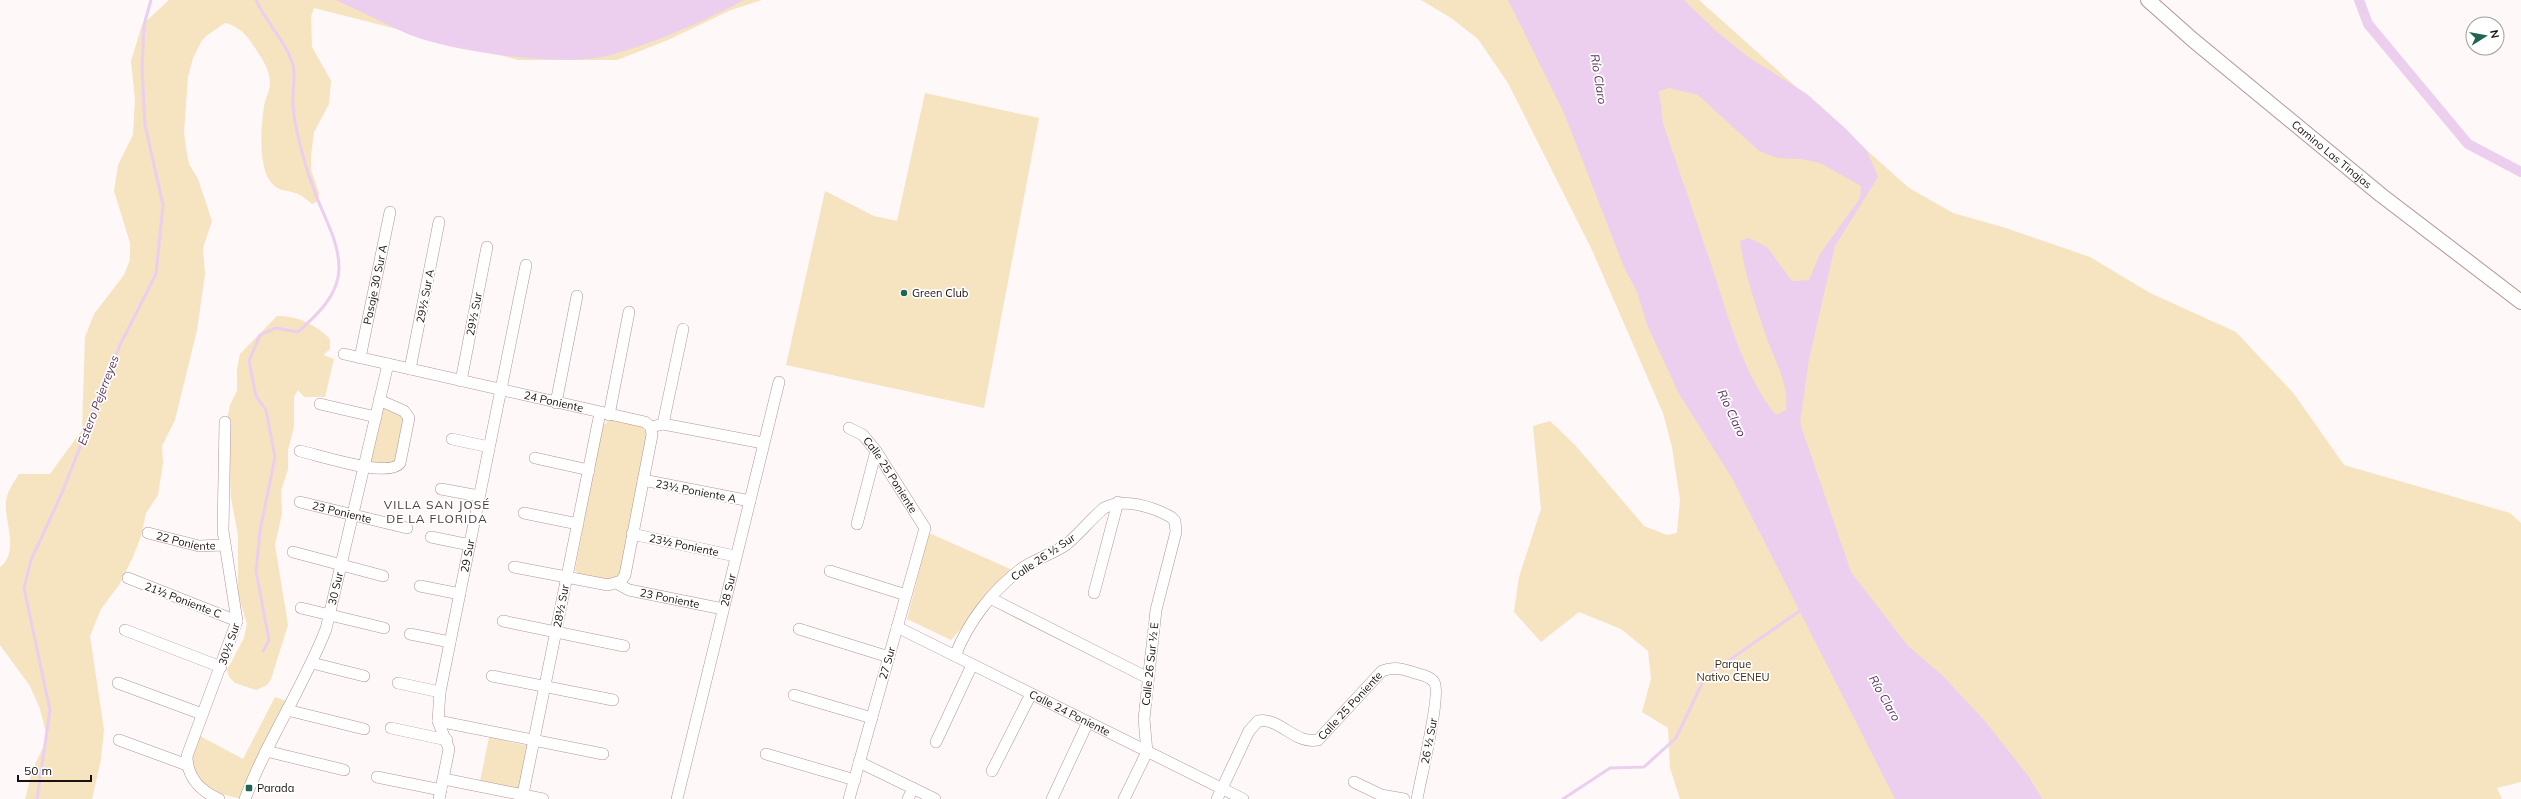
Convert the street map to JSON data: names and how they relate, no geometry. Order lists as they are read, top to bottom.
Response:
{
  "streets": {
    "street": [
      "Camino Las Tinajas",
      "Pasaje 30 Sur A",
      "29½ Sur A",
      "29½ Sur",
      "24 Poniente",
      "Calle 25 Poniente",
      "23½ Poniente A",
      "23 Poniente",
      "22 Poniente",
      "23½ Poniente",
      "29 Sur",
      "Calle 26 ½ Sur",
      "30 Sur",
      "28 Sur",
      "21½ Poniente C",
      "28½ Sur",
      "30½ Sur",
      "27 Sur",
      "Calle 26 Sur ½ E",
      "Calle 24 Poniente",
      "26 ½ Sur"
    ]
  },
  "crossings": [
    ["Pasaje 30 Sur A", "24 Poniente"],
    ["29½ Sur A", "24 Poniente"],
    ["29½ Sur", "24 Poniente"],
    ["24 Poniente", "29 Sur"],
    ["24 Poniente", "30 Sur"],
    ["24 Poniente", "28½ Sur"],
    ["Calle 25 Poniente", "27 Sur"],
    ["Calle 25 Poniente", "Calle 24 Poniente"],
    ["Calle 25 Poniente", "26 ½ Sur"],
    ["23½ Poniente A", "28 Sur"],
    ["23 Poniente", "30 Sur"],
    ["23 Poniente", "28 Sur"],
    ["23 Poniente", "28½ Sur"],
    ["22 Poniente", "30½ Sur"],
    ["23½ Poniente", "28 Sur"],
    ["Calle 26 ½ Sur", "Calle 26 Sur ½ E"],
    ["Calle 26 ½ Sur", "Calle 24 Poniente"],
    ["21½ Poniente C", "30½ Sur"],
    ["27 Sur", "Calle 24 Poniente"],
    ["Calle 26 Sur ½ E", "Calle 24 Poniente"]
  ],
  "districts": ["VILLA SAN JOSÉ DE LA FLORIDA"],
  "water": ["Río Claro", "Estero Pejerreyes"],
  "parks": ["Parque Nativo CENEU"],
  "places": {
    "other": ["Green Club"],
    "transit": ["Parada"]
  },
  "scale_bar": "50 m",
  "north": "right"
}
